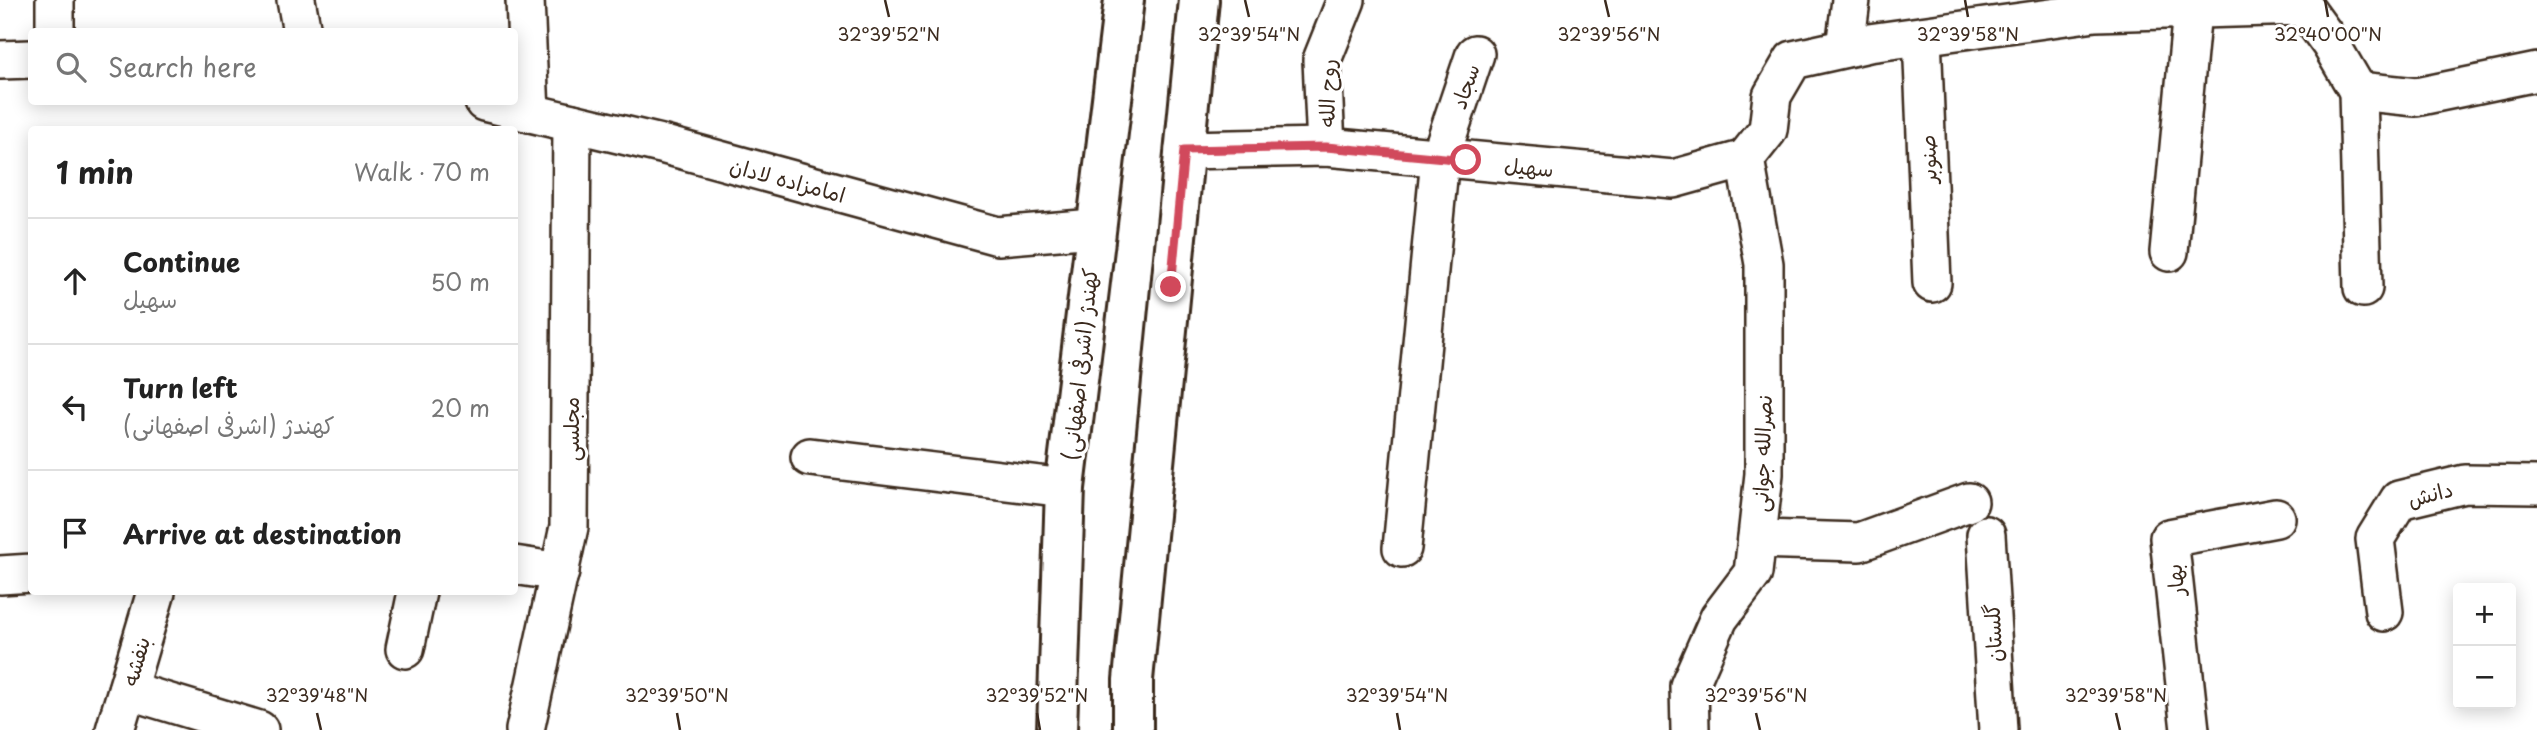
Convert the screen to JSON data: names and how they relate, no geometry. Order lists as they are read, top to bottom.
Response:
{
  "streets": {
    "main road": ["کهندژ (اشرفی اصفهانی)"],
    "street": [
      "سجاد",
      "روح الله",
      "صنوبر",
      "سهیل",
      "امامزاده لادان",
      "مجلسی",
      "نصرالله جوانی",
      "دانش",
      "بهار",
      "گلستان",
      "بنفشه"
    ]
  },
  "crossings": [
    ["سجاد", "سهیل"],
    ["روح الله", "سهیل"],
    ["سهیل", "نصرالله جوانی"],
    ["امامزاده لادان", "کهندژ (اشرفی اصفهانی)"],
    ["امامزاده لادان", "مجلسی"]
  ],
  "page": {
    "search": "Search here",
    "heading": ["1 min", "Walk · 70 m"],
    "list": [
      ["Continue", "سهیل", "50 m"],
      ["Turn left", "کهندژ (اشرفی اصفهانی)", "20 m"],
      "Arrive at destination"
    ],
    "map_buttons": ["+", "−"]
  },
  "coordinates": [
    "32°39'52\"N",
    "32°39'54\"N",
    "32°39'56\"N",
    "32°39'58\"N",
    "32°40'00\"N",
    "32°39'48\"N",
    "32°39'50\"N"
  ]
}
